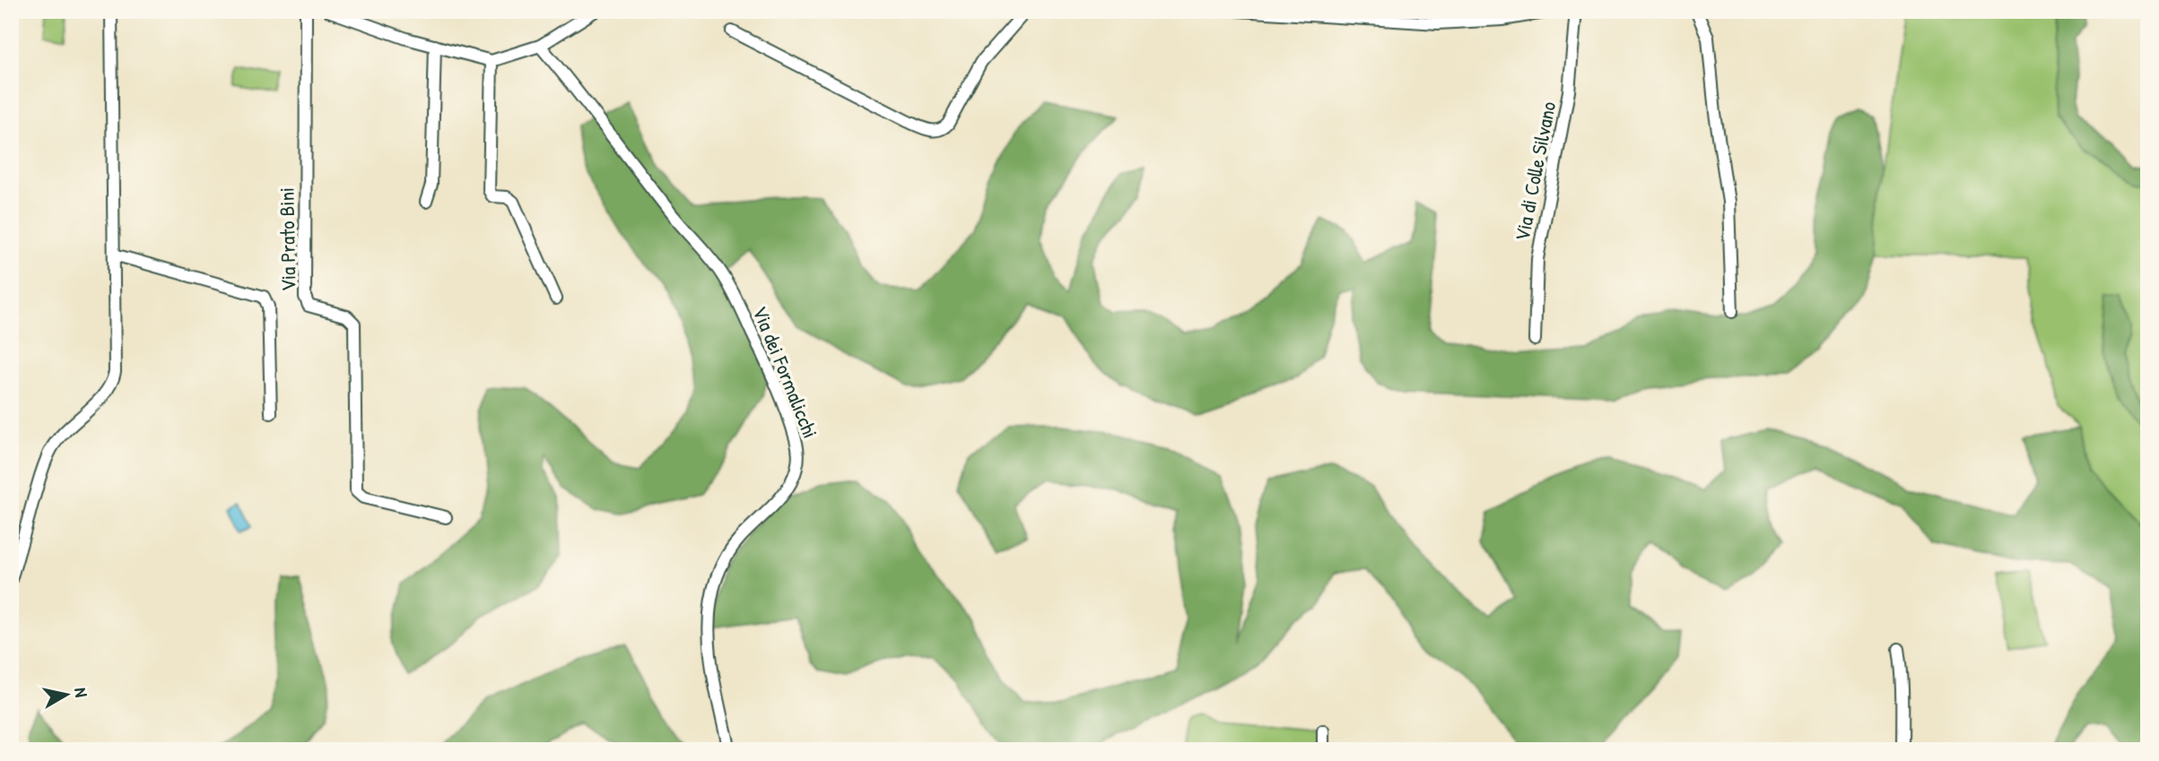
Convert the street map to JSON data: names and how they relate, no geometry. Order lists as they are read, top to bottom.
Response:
{
  "streets": {
    "street": ["Via di Colle Silvano", "Via Prato Bini", "Via dei Formalicchi"]
  },
  "north": "right"
}
